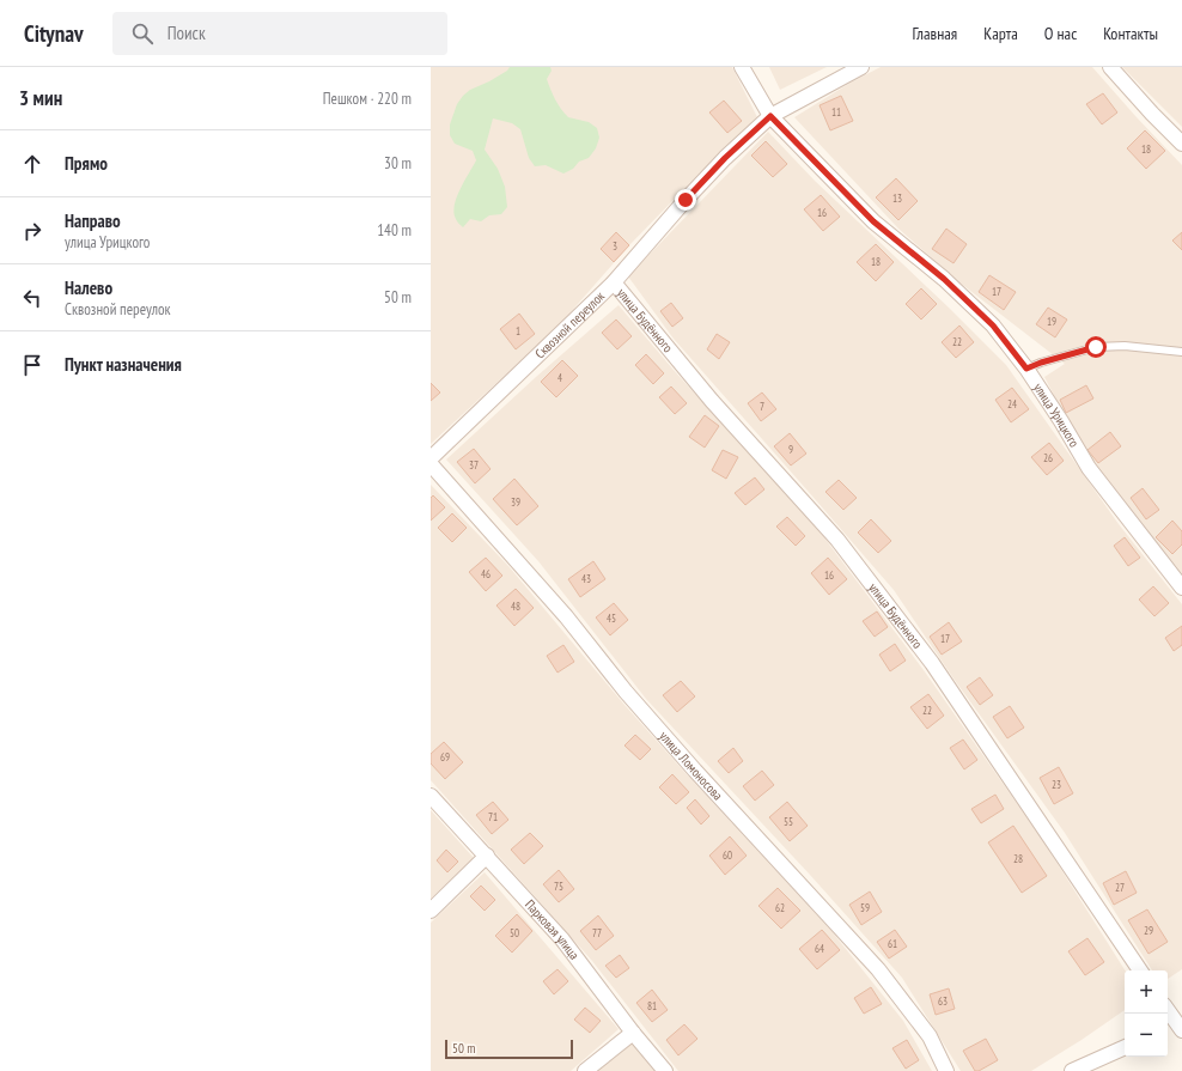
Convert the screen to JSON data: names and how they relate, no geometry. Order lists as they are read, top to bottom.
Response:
{
  "streets": {
    "street": [
      "улица Будённого",
      "Сквозной переулок",
      "улица Урицкого",
      "улица Ломоносова",
      "Парковая улица"
    ]
  },
  "crossings": [
    ["улица Будённого", "Сквозной переулок"],
    ["Сквозной переулок", "улица Урицкого"]
  ],
  "house_numbers": [
    "11",
    "18",
    "13",
    "16",
    "3",
    "18",
    "17",
    "19",
    "1",
    "22",
    "4",
    "24",
    "7",
    "9",
    "26",
    "37",
    "39",
    "46",
    "16",
    "43",
    "48",
    "45",
    "17",
    "22",
    "69",
    "23",
    "71",
    "55",
    "60",
    "28",
    "75",
    "27",
    "62",
    "59",
    "29",
    "50",
    "77",
    "61",
    "64",
    "63",
    "81"
  ],
  "scale_bar": "50 m",
  "page": {
    "header": "Citynav",
    "search": "Поиск",
    "nav": [
      "Главная",
      "Карта",
      "О нас",
      "Контакты"
    ],
    "heading": ["3 мин", "Пешком · 220 m"],
    "list": [
      ["Прямо", "30 m"],
      ["Направо", "улица Урицкого", "140 m"],
      ["Налево", "Сквозной переулок", "50 m"],
      "Пункт назначения"
    ],
    "map_buttons": ["+", "−"],
    "scale": "50 m"
  }
}
